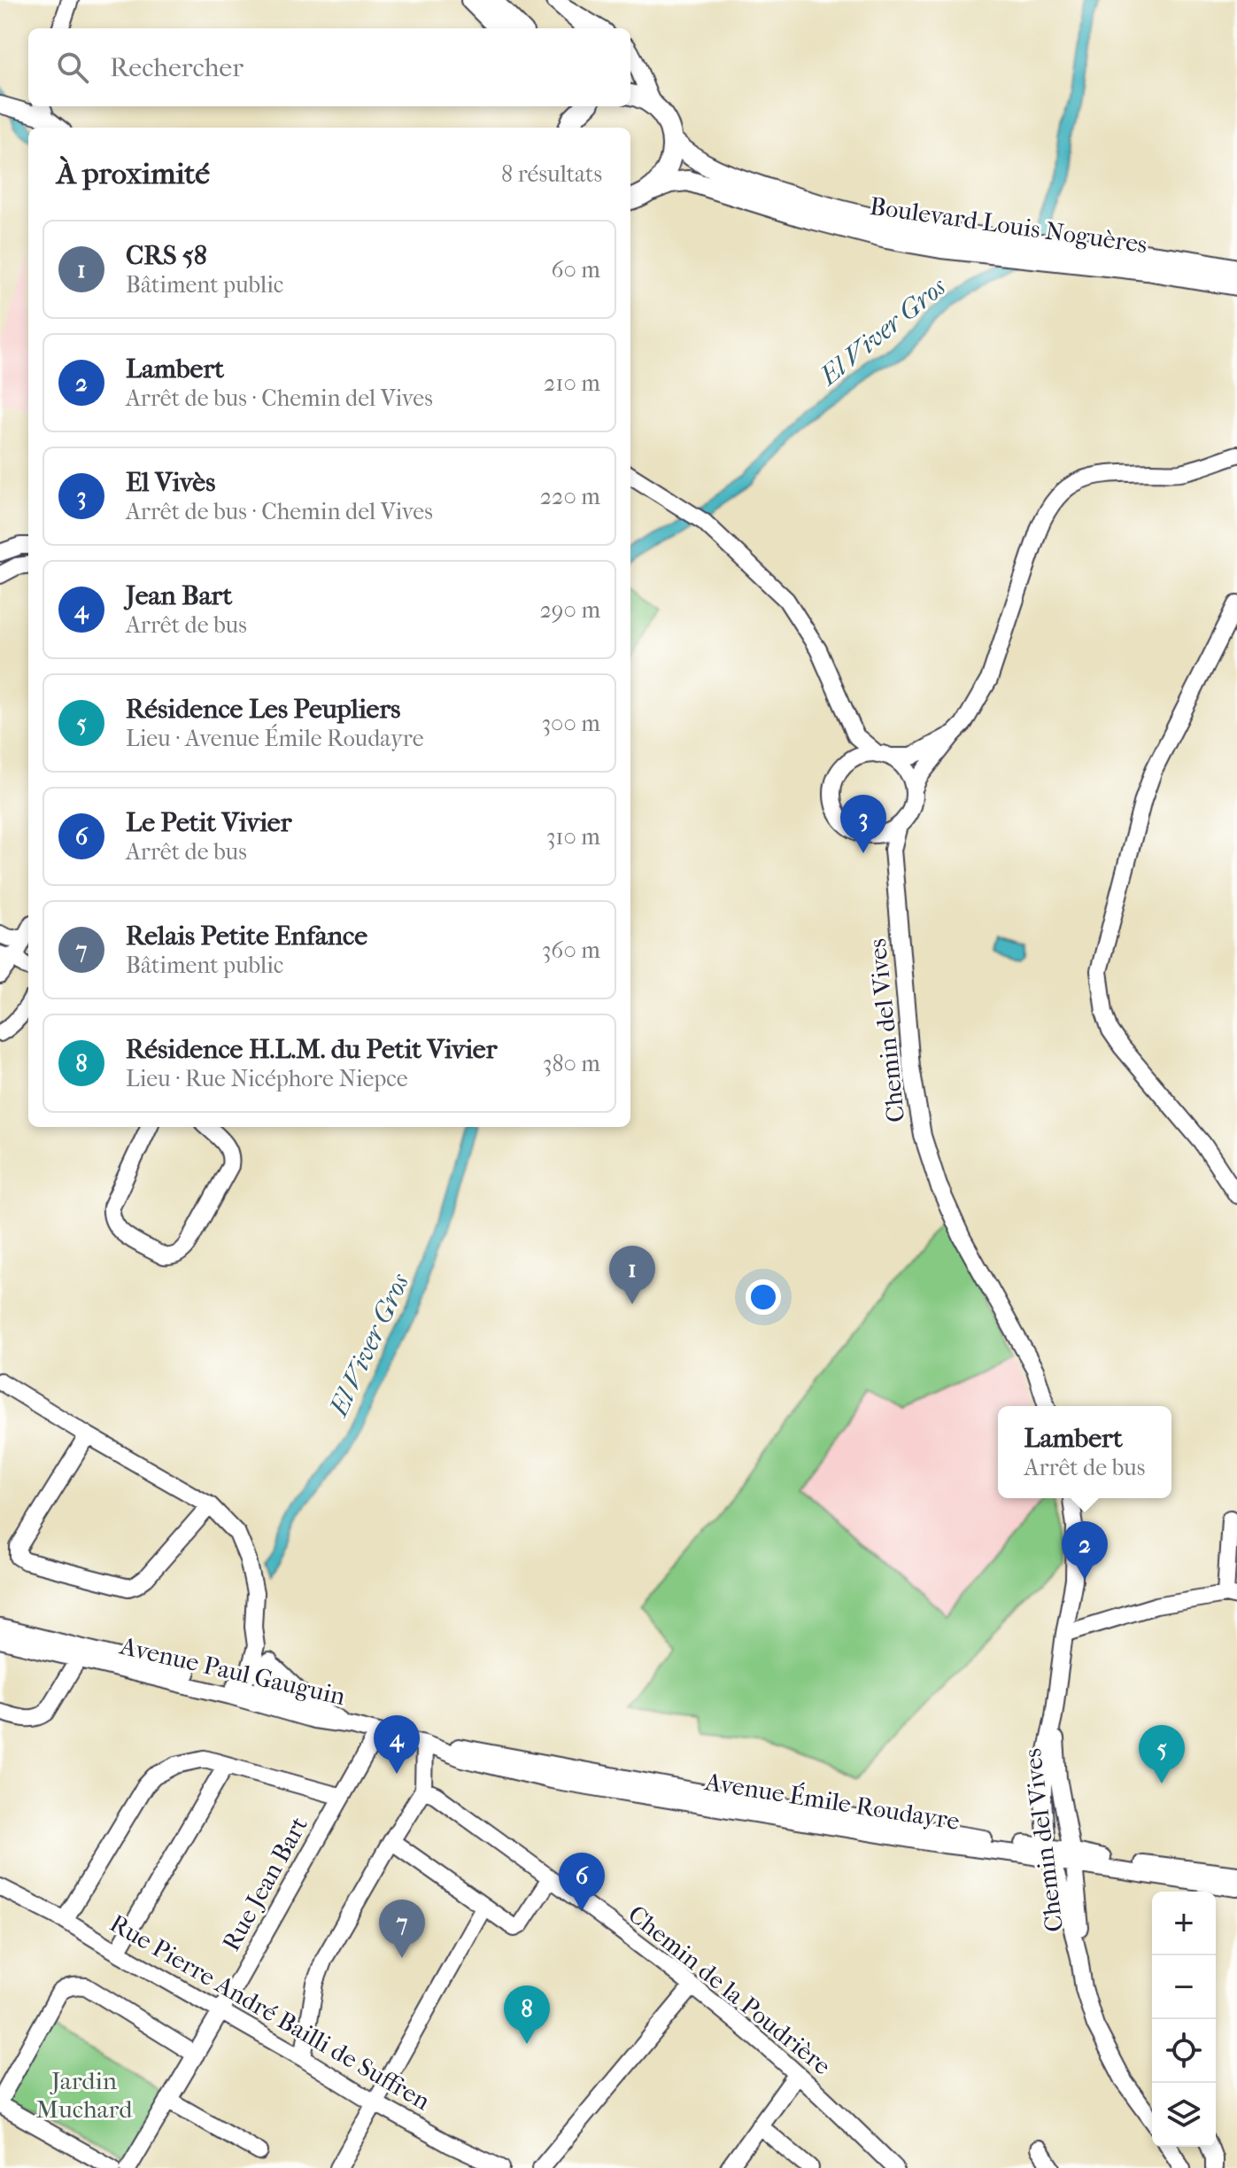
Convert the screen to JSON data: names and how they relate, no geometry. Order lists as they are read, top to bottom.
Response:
{
  "streets": {
    "main road": ["Boulevard Louis Noguères"],
    "street": [
      "Chemin del Vives",
      "Avenue Paul Gauguin",
      "Avenue Émile Roudayre",
      "Rue Jean Bart",
      "Chemin de la Poudrière",
      "Rue Pierre André Bailli de Suffren"
    ]
  },
  "crossings": [
    ["Chemin del Vives", "Avenue Émile Roudayre"],
    ["Avenue Paul Gauguin", "Avenue Émile Roudayre"],
    ["Avenue Émile Roudayre", "Rue Jean Bart"],
    ["Rue Jean Bart", "Rue Pierre André Bailli de Suffren"]
  ],
  "water": ["El Viver Gros"],
  "parks": ["Jardin Muchard"],
  "page": {
    "search": "Rechercher",
    "heading": ["À proximité", "8 résultats"],
    "list": [
      {
        "mark": "1",
        "name": "CRS 58",
        "note": "Bâtiment public",
        "value": "60 m"
      },
      {
        "mark": "2",
        "name": "Lambert",
        "note": "Arrêt de bus · Chemin del Vives",
        "value": "210 m"
      },
      {
        "mark": "3",
        "name": "El Vivès",
        "note": "Arrêt de bus · Chemin del Vives",
        "value": "220 m"
      },
      {
        "mark": "4",
        "name": "Jean Bart",
        "note": "Arrêt de bus",
        "value": "290 m"
      },
      {
        "mark": "5",
        "name": "Résidence Les Peupliers",
        "note": "Lieu · Avenue Émile Roudayre",
        "value": "300 m"
      },
      {
        "mark": "6",
        "name": "Le Petit Vivier",
        "note": "Arrêt de bus",
        "value": "310 m"
      },
      {
        "mark": "7",
        "name": "Relais Petite Enfance",
        "note": "Bâtiment public",
        "value": "360 m"
      },
      {
        "mark": "8",
        "name": "Résidence H.L.M. du Petit Vivier",
        "note": "Lieu · Rue Nicéphore Niepce",
        "value": "380 m"
      }
    ],
    "pins": [
      "3",
      "1",
      "2",
      "4",
      "5",
      "6",
      "7",
      "8"
    ],
    "popup": ["Lambert", "Arrêt de bus"],
    "map_buttons": ["+", "−"]
  }
}
